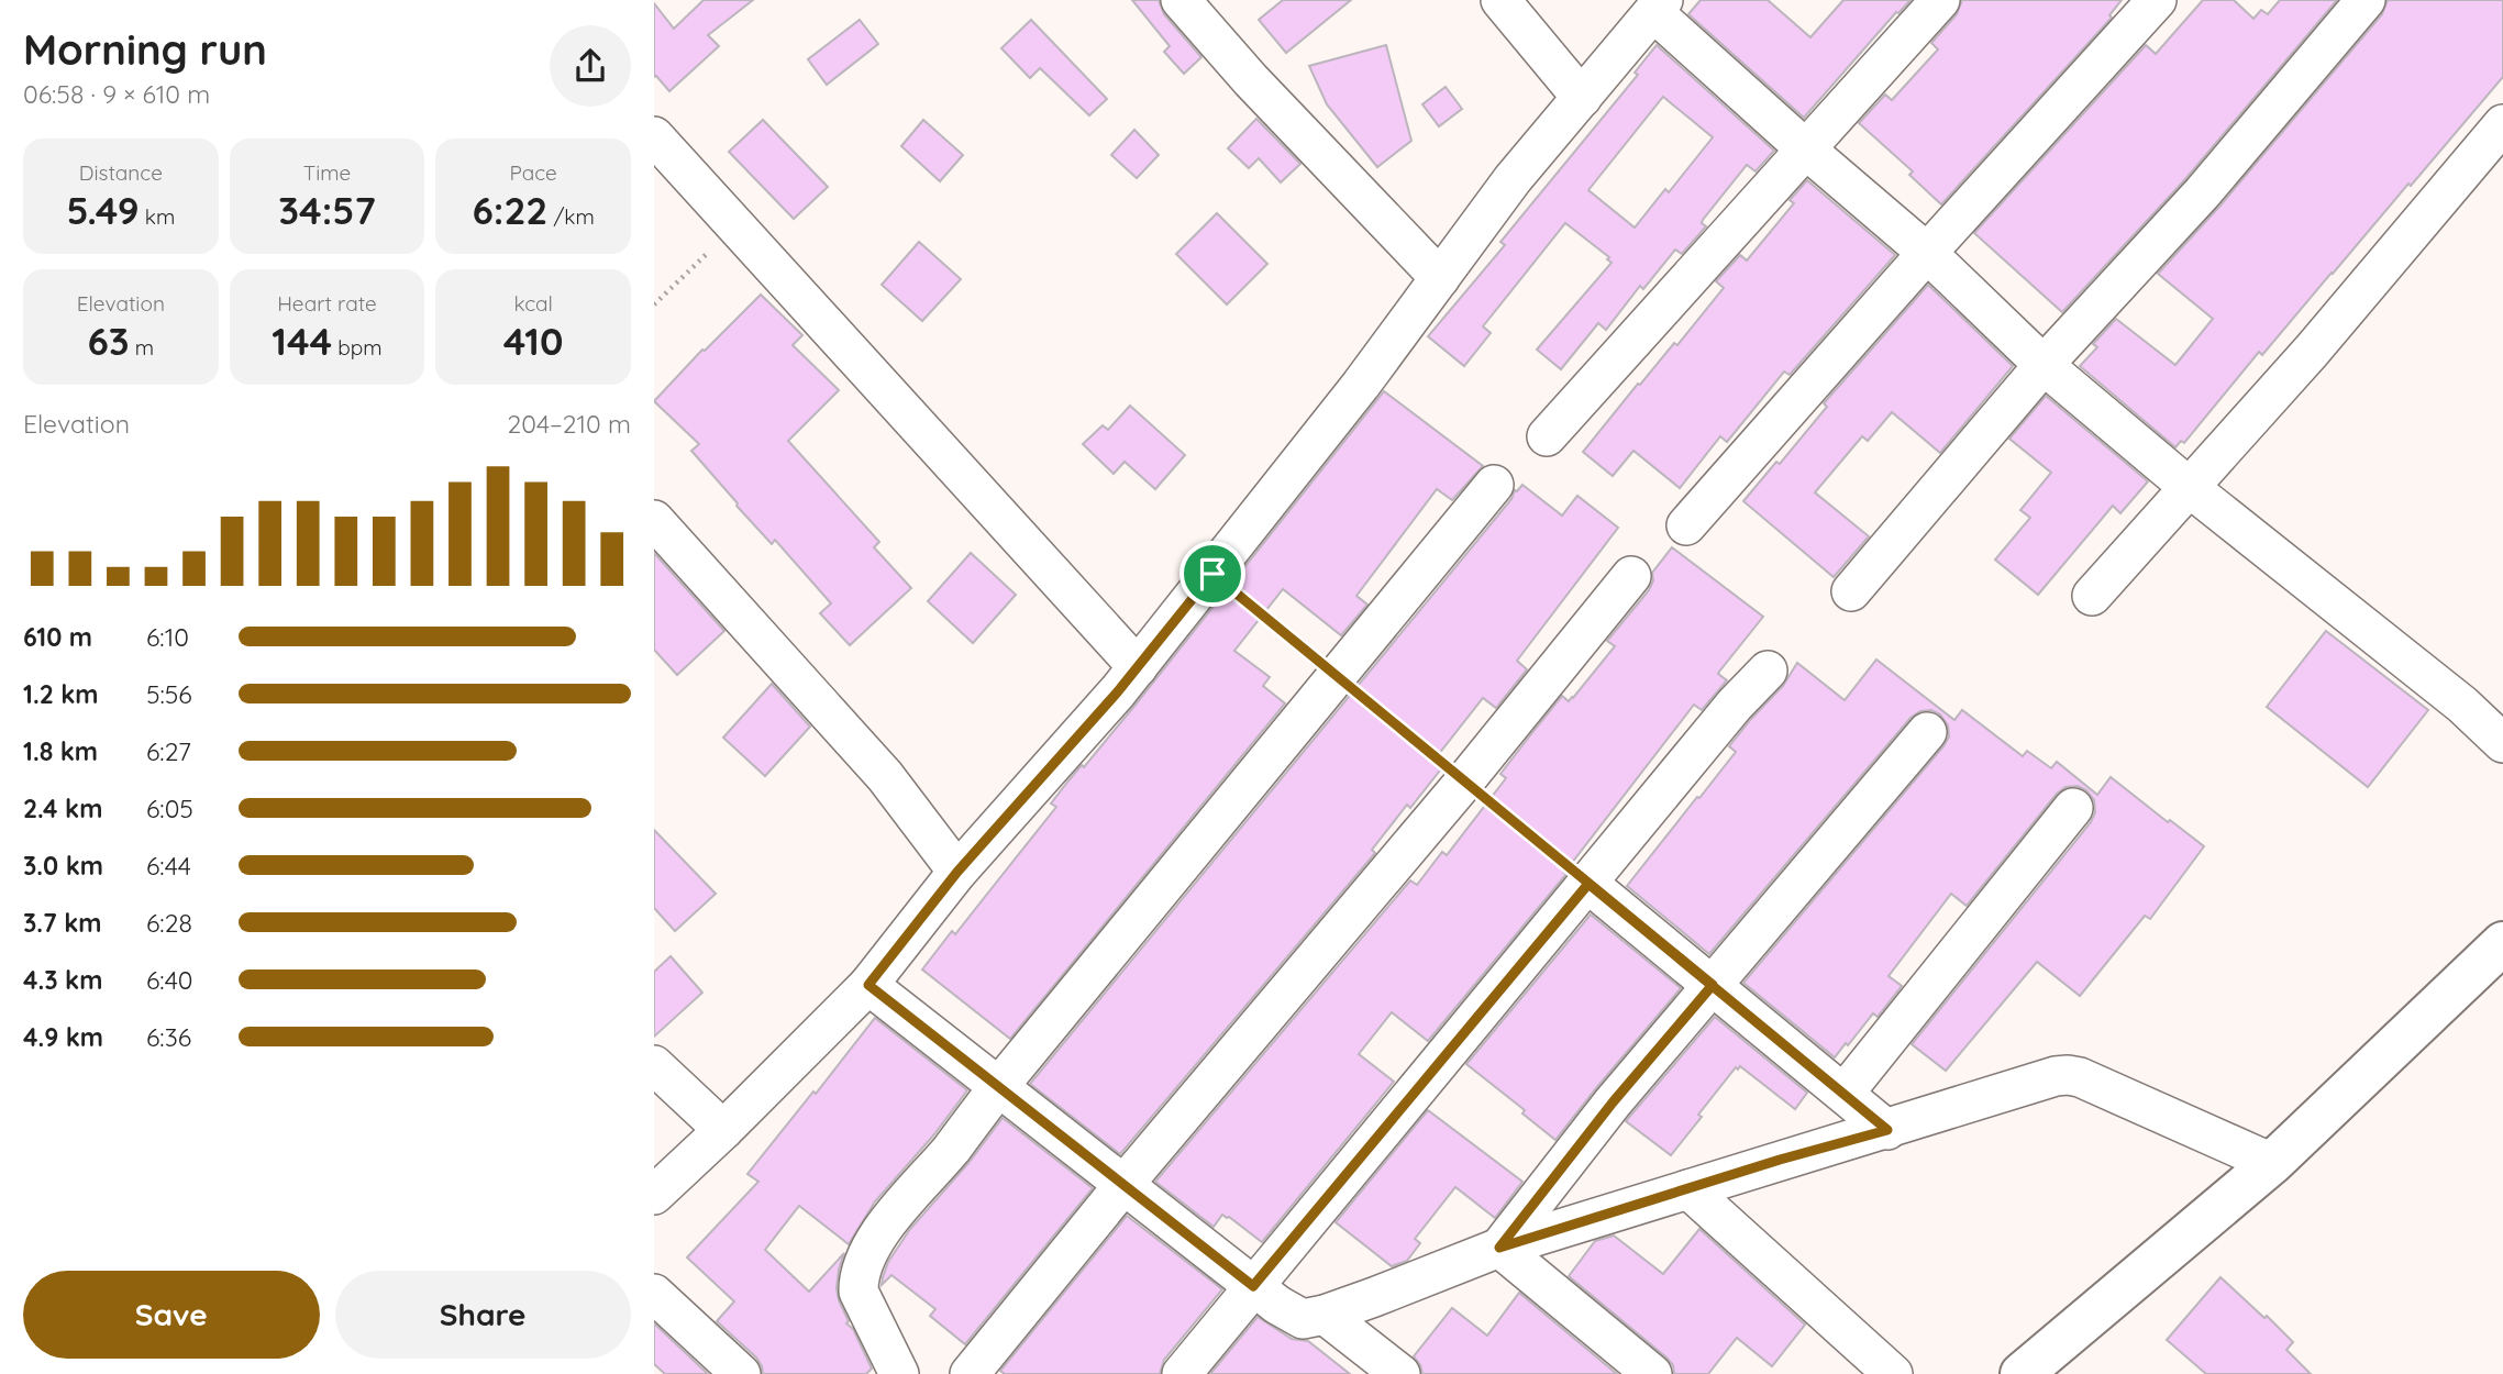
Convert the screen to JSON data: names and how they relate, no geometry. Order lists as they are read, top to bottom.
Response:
{
  "page": {
    "heading": ["Morning run", "06:58 · 9 × 610 m"],
    "stats": [
      ["Distance", "5.49 km"],
      ["Time", "34:57"],
      ["Pace", "6:22 /km"],
      ["Elevation", "63 m"],
      ["Heart rate", "144 bpm"],
      ["kcal", "410"]
    ],
    "chart": ["Elevation", "204–210 m"],
    "list": [
      {
        "name": "610 m",
        "note": "6:10"
      },
      {
        "name": "1.2 km",
        "note": "5:56"
      },
      {
        "name": "1.8 km",
        "note": "6:27"
      },
      {
        "name": "2.4 km",
        "note": "6:05"
      },
      {
        "name": "3.0 km",
        "note": "6:44"
      },
      {
        "name": "3.7 km",
        "note": "6:28"
      },
      {
        "name": "4.3 km",
        "note": "6:40"
      },
      {
        "name": "4.9 km",
        "note": "6:36"
      }
    ],
    "buttons": ["Save", "Share"]
  }
}
